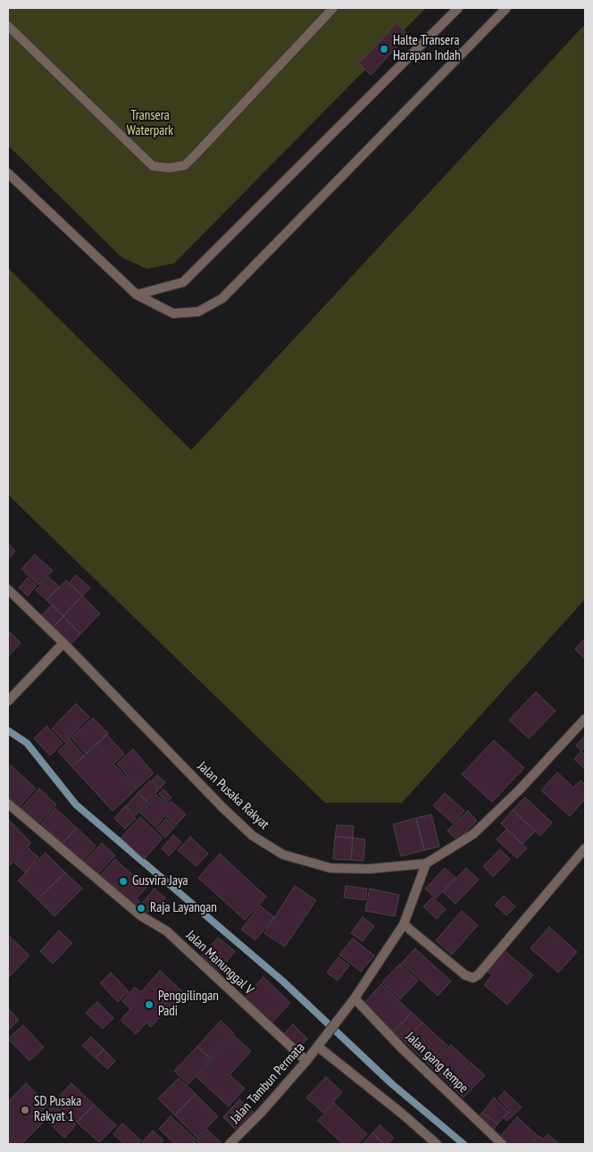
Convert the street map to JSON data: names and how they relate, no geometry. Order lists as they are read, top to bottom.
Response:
{
  "streets": {
    "street": [
      "Jalan Pusaka Rakyat",
      "Jalan Manunggal V",
      "Jalan gang tempe",
      "Jalan Tambun Permata"
    ]
  },
  "crossings": [
    ["Jalan Manunggal V", "Jalan Tambun Permata"],
    ["Jalan gang tempe", "Jalan Tambun Permata"]
  ],
  "parks": ["Transera Waterpark"],
  "places": [
    "Halte Transera Harapan Indah",
    "Gusvira Jaya",
    "Raja Layangan",
    "Penggilingan Padi",
    "SD Pusaka Rakyat 1"
  ]
}
